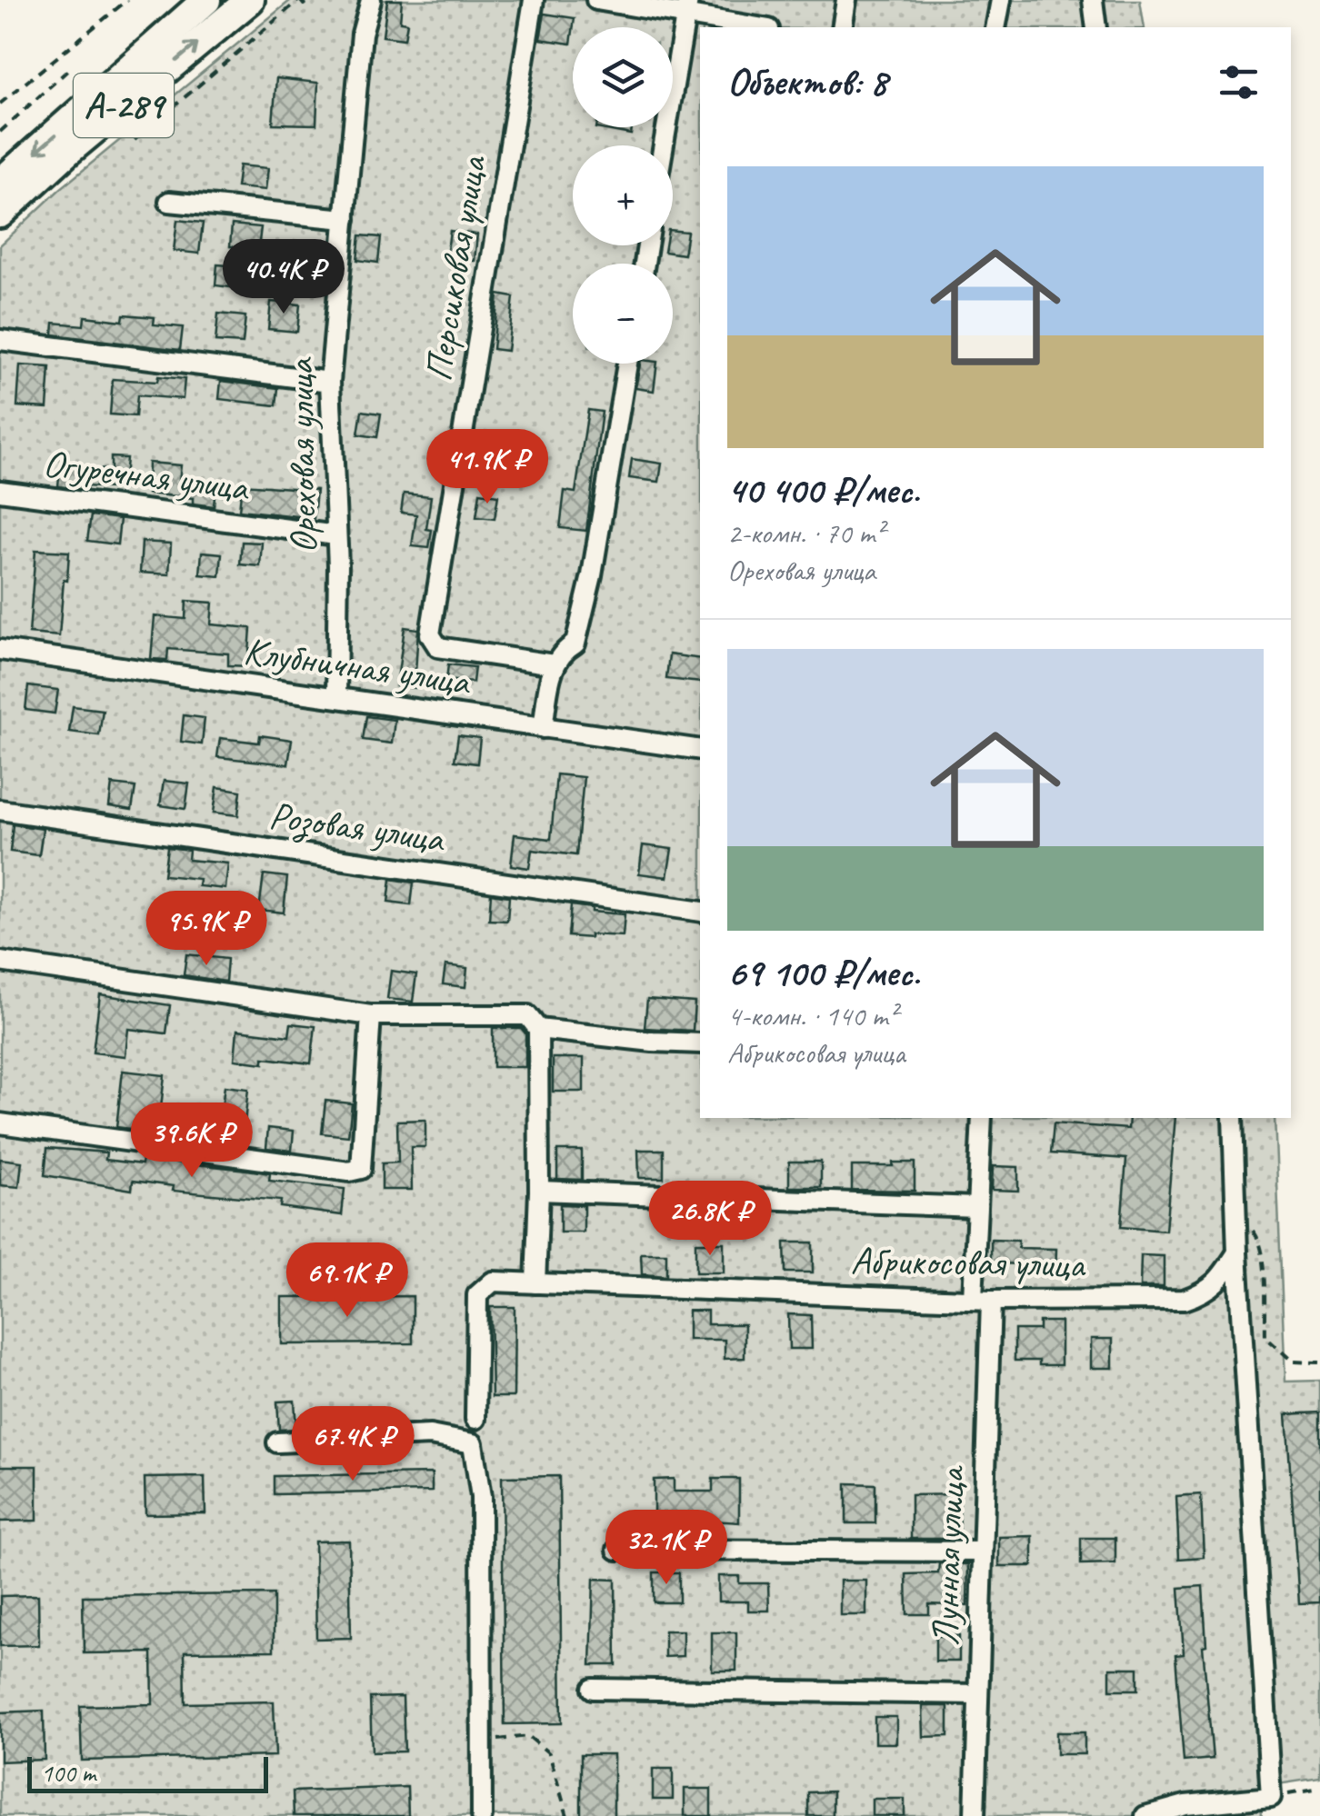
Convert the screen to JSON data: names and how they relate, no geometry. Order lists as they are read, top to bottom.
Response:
{
  "streets": {
    "highway": ["А-289"],
    "street": [
      "Персиковая улица",
      "Ореховая улица",
      "Огуречная улица",
      "Клубничная улица",
      "Розовая улица",
      "Абрикосовая улица",
      "Лунная улица"
    ]
  },
  "crossings": [
    ["Ореховая улица", "Огуречная улица"],
    ["Ореховая улица", "Клубничная улица"],
    ["Абрикосовая улица", "Лунная улица"]
  ],
  "scale_bar": "100 m",
  "page": {
    "map_buttons": ["+", "−"],
    "heading": "Объектов: 8",
    "list": [
      {
        "name": "40 400 ₽/мес.",
        "note": "2-комн. · 70 m² · Ореховая улица"
      },
      {
        "name": "69 100 ₽/мес.",
        "note": "4-комн. · 140 m² · Абрикосовая улица"
      }
    ],
    "price": [
      "40.4K ₽",
      "41.9K ₽",
      "95.9K ₽",
      "39.6K ₽",
      "26.8K ₽",
      "69.1K ₽",
      "67.4K ₽",
      "32.1K ₽"
    ],
    "scale": "100 m"
  }
}
